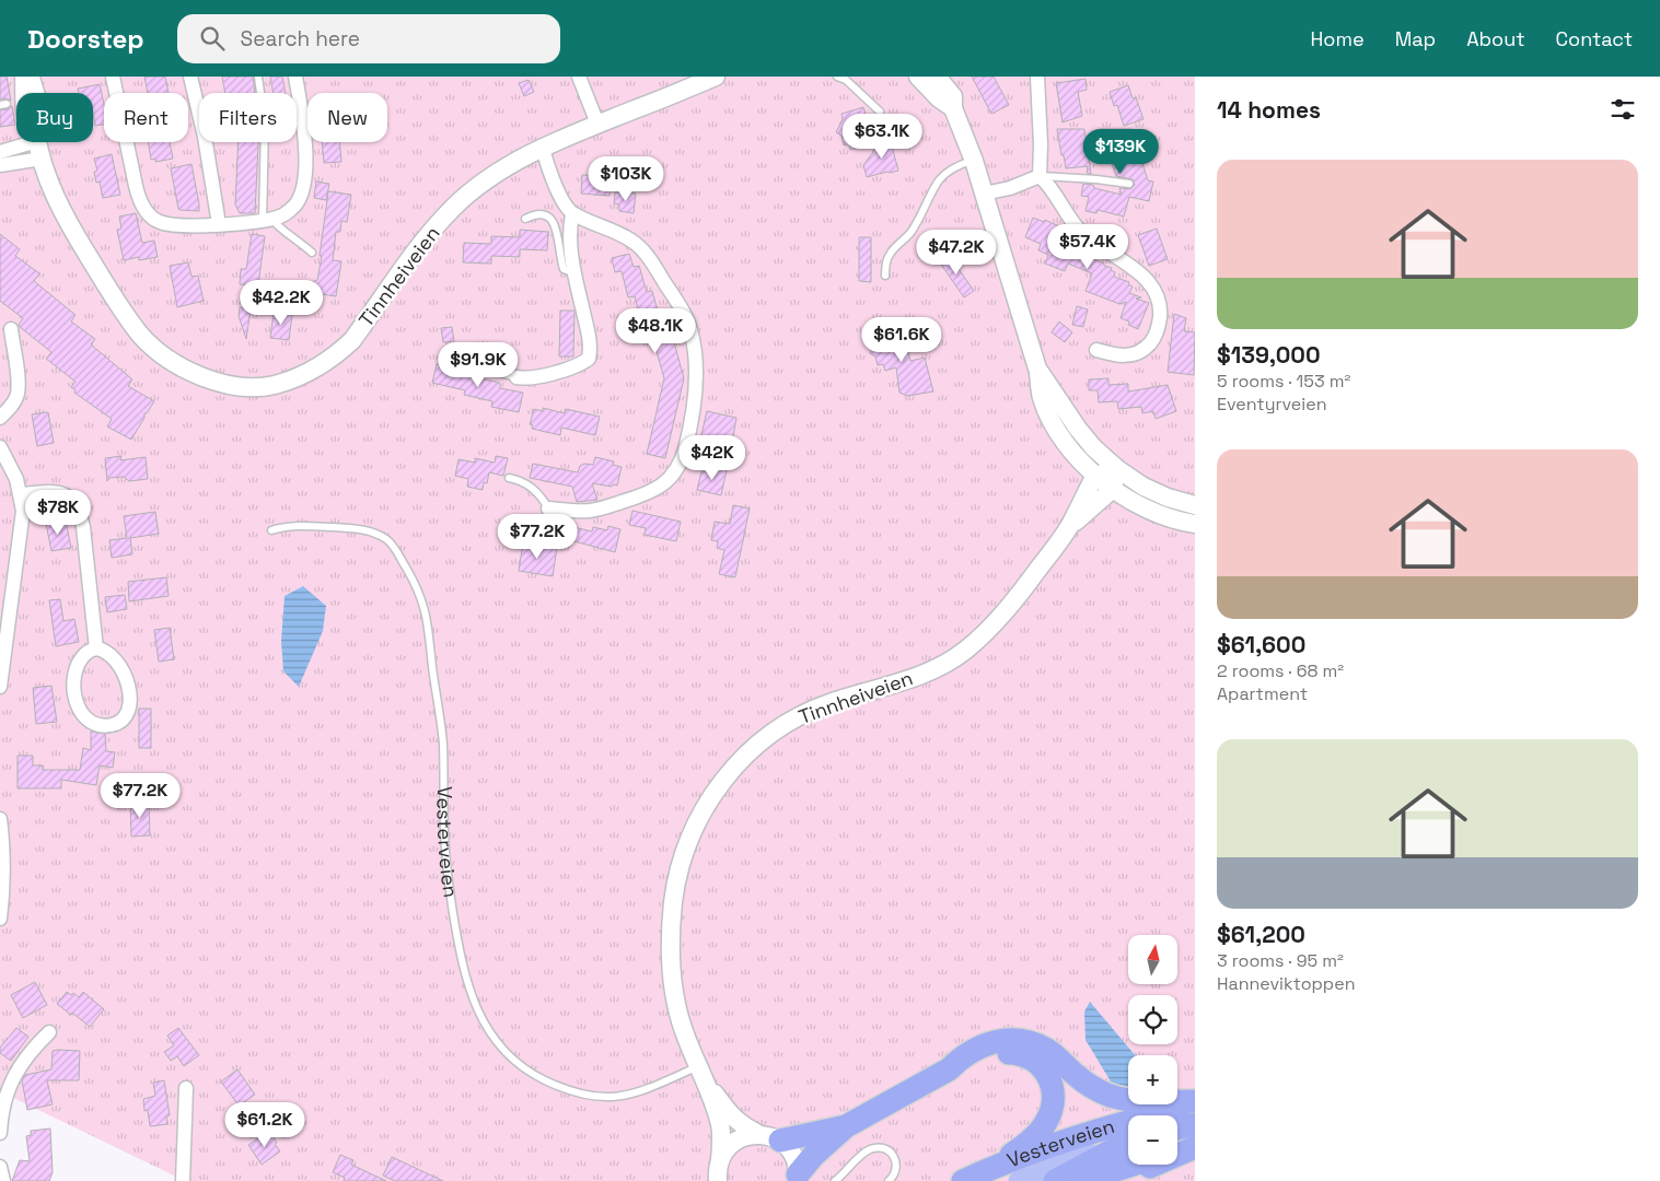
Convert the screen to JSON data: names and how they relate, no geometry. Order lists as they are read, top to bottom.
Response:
{
  "streets": {
    "highway": ["Vesterveien"],
    "street": ["Tinnheiveien"]
  },
  "crossings": [
    ["Tinnheiveien", "Vesterveien"]
  ],
  "north": "top",
  "page": {
    "header": "Doorstep",
    "search": "Search here",
    "nav": [
      "Home",
      "Map",
      "About",
      "Contact"
    ],
    "heading": "14 homes",
    "chip": [
      "Buy",
      "Rent",
      "Filters",
      "New"
    ],
    "price": [
      "$63.1K",
      "$139K",
      "$103K",
      "$57.4K",
      "$47.2K",
      "$42.2K",
      "$48.1K",
      "$61.6K",
      "$91.9K",
      "$42K",
      "$78K",
      "$77.2K",
      "$77.2K",
      "$61.2K"
    ],
    "list": [
      {
        "name": "$139,000",
        "note": "5 rooms · 153 m² · Eventyrveien"
      },
      {
        "name": "$61,600",
        "note": "2 rooms · 68 m² · Apartment"
      },
      {
        "name": "$61,200",
        "note": "3 rooms · 95 m² · Hanneviktoppen"
      }
    ],
    "map_buttons": ["+", "−"]
  }
}
